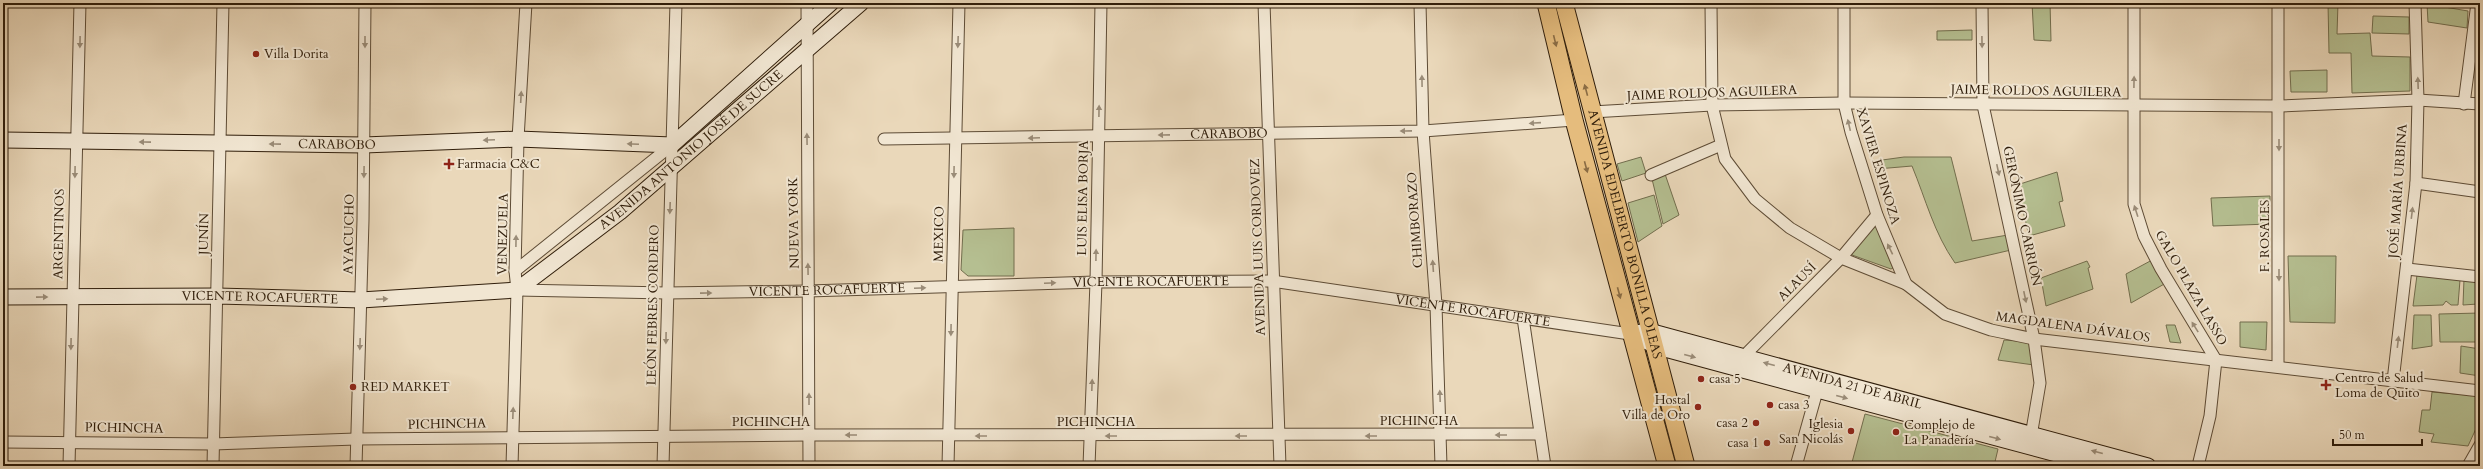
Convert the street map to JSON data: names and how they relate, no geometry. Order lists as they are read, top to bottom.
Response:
{
  "streets": {
    "main road": [
      "CARABOBO",
      "AVENIDA ANTONIO JOSÉ DE SUCRE",
      "AVENIDA EDELBERTO BONILLA OLEAS",
      "VICENTE ROCAFUERTE",
      "AVENIDA 21 DE ABRIL"
    ],
    "street": [
      "JAIME ROLDOS AGUILERA",
      "XAVIER ESPINOZA",
      "JOSÉ MARÍA URBINA",
      "LUIS ELISA BORJA",
      "GERÓNIMO CARRIÓN",
      "CHIMBORAZO",
      "NUEVA YORK",
      "ARGENTINOS",
      "JUNÍN",
      "AYACUCHO",
      "VENEZUELA",
      "MEXICO",
      "F. ROSALES",
      "AVENIDA LUIS CORDOVEZ",
      "ALAUSÍ",
      "GALO PLAZA LASSO",
      "LEÓN FEBRES CORDERO",
      "MAGDALENA DÁVALOS",
      "PICHINCHA"
    ]
  },
  "crossings": [
    ["JAIME ROLDOS AGUILERA", "XAVIER ESPINOZA"],
    ["JAIME ROLDOS AGUILERA", "JOSÉ MARÍA URBINA"],
    ["JAIME ROLDOS AGUILERA", "GERÓNIMO CARRIÓN"],
    ["JAIME ROLDOS AGUILERA", "AVENIDA EDELBERTO BONILLA OLEAS"],
    ["JAIME ROLDOS AGUILERA", "F. ROSALES"],
    ["JAIME ROLDOS AGUILERA", "GALO PLAZA LASSO"],
    ["JAIME ROLDOS AGUILERA", "MAGDALENA DÁVALOS"],
    ["CARABOBO", "AVENIDA ANTONIO JOSÉ DE SUCRE"],
    ["CARABOBO", "LUIS ELISA BORJA"],
    ["CARABOBO", "CHIMBORAZO"],
    ["CARABOBO", "ARGENTINOS"],
    ["CARABOBO", "JUNÍN"],
    ["CARABOBO", "AYACUCHO"],
    ["CARABOBO", "VENEZUELA"],
    ["CARABOBO", "MEXICO"],
    ["CARABOBO", "AVENIDA EDELBERTO BONILLA OLEAS"],
    ["CARABOBO", "AVENIDA LUIS CORDOVEZ"],
    ["CARABOBO", "LEÓN FEBRES CORDERO"],
    ["AVENIDA ANTONIO JOSÉ DE SUCRE", "NUEVA YORK"],
    ["AVENIDA ANTONIO JOSÉ DE SUCRE", "VENEZUELA"],
    ["AVENIDA ANTONIO JOSÉ DE SUCRE", "VICENTE ROCAFUERTE"],
    ["AVENIDA ANTONIO JOSÉ DE SUCRE", "LEÓN FEBRES CORDERO"],
    ["XAVIER ESPINOZA", "ALAUSÍ"],
    ["XAVIER ESPINOZA", "MAGDALENA DÁVALOS"],
    ["JOSÉ MARÍA URBINA", "MAGDALENA DÁVALOS"],
    ["LUIS ELISA BORJA", "VICENTE ROCAFUERTE"],
    ["LUIS ELISA BORJA", "PICHINCHA"],
    ["GERÓNIMO CARRIÓN", "MAGDALENA DÁVALOS"],
    ["GERÓNIMO CARRIÓN", "AVENIDA 21 DE ABRIL"],
    ["CHIMBORAZO", "VICENTE ROCAFUERTE"],
    ["CHIMBORAZO", "PICHINCHA"],
    ["NUEVA YORK", "VICENTE ROCAFUERTE"],
    ["NUEVA YORK", "PICHINCHA"],
    ["ARGENTINOS", "VICENTE ROCAFUERTE"],
    ["ARGENTINOS", "PICHINCHA"],
    ["JUNÍN", "VICENTE ROCAFUERTE"],
    ["JUNÍN", "PICHINCHA"],
    ["AYACUCHO", "VICENTE ROCAFUERTE"],
    ["AYACUCHO", "PICHINCHA"],
    ["VENEZUELA", "VICENTE ROCAFUERTE"],
    ["VENEZUELA", "PICHINCHA"],
    ["MEXICO", "VICENTE ROCAFUERTE"],
    ["MEXICO", "PICHINCHA"],
    ["AVENIDA EDELBERTO BONILLA OLEAS", "VICENTE ROCAFUERTE"],
    ["AVENIDA EDELBERTO BONILLA OLEAS", "AVENIDA 21 DE ABRIL"],
    ["F. ROSALES", "MAGDALENA DÁVALOS"],
    ["AVENIDA LUIS CORDOVEZ", "VICENTE ROCAFUERTE"],
    ["AVENIDA LUIS CORDOVEZ", "PICHINCHA"],
    ["VICENTE ROCAFUERTE", "LEÓN FEBRES CORDERO"],
    ["ALAUSÍ", "MAGDALENA DÁVALOS"],
    ["ALAUSÍ", "AVENIDA 21 DE ABRIL"],
    ["GALO PLAZA LASSO", "MAGDALENA DÁVALOS"],
    ["LEÓN FEBRES CORDERO", "PICHINCHA"]
  ],
  "one_way": [
    "CARABOBO",
    "XAVIER ESPINOZA",
    "LUIS ELISA BORJA",
    "GERÓNIMO CARRIÓN",
    "CHIMBORAZO",
    "NUEVA YORK",
    "ARGENTINOS",
    "AYACUCHO",
    "VENEZUELA",
    "MEXICO",
    "F. ROSALES",
    "VICENTE ROCAFUERTE",
    "GALO PLAZA LASSO",
    "LEÓN FEBRES CORDERO",
    "PICHINCHA"
  ],
  "places": {
    "other": [
      "Villa Dorita",
      "casa 5",
      "RED MARKET",
      "casa 3",
      "Hostal Villa de Oro",
      "casa 2",
      "Iglesia San Nicolás",
      "Complejo de La Panadería",
      "casa 1"
    ],
    "health": ["Farmacia C&C", "Centro de Salud Loma de Quito"]
  },
  "scale_bar": "50 m"
}
